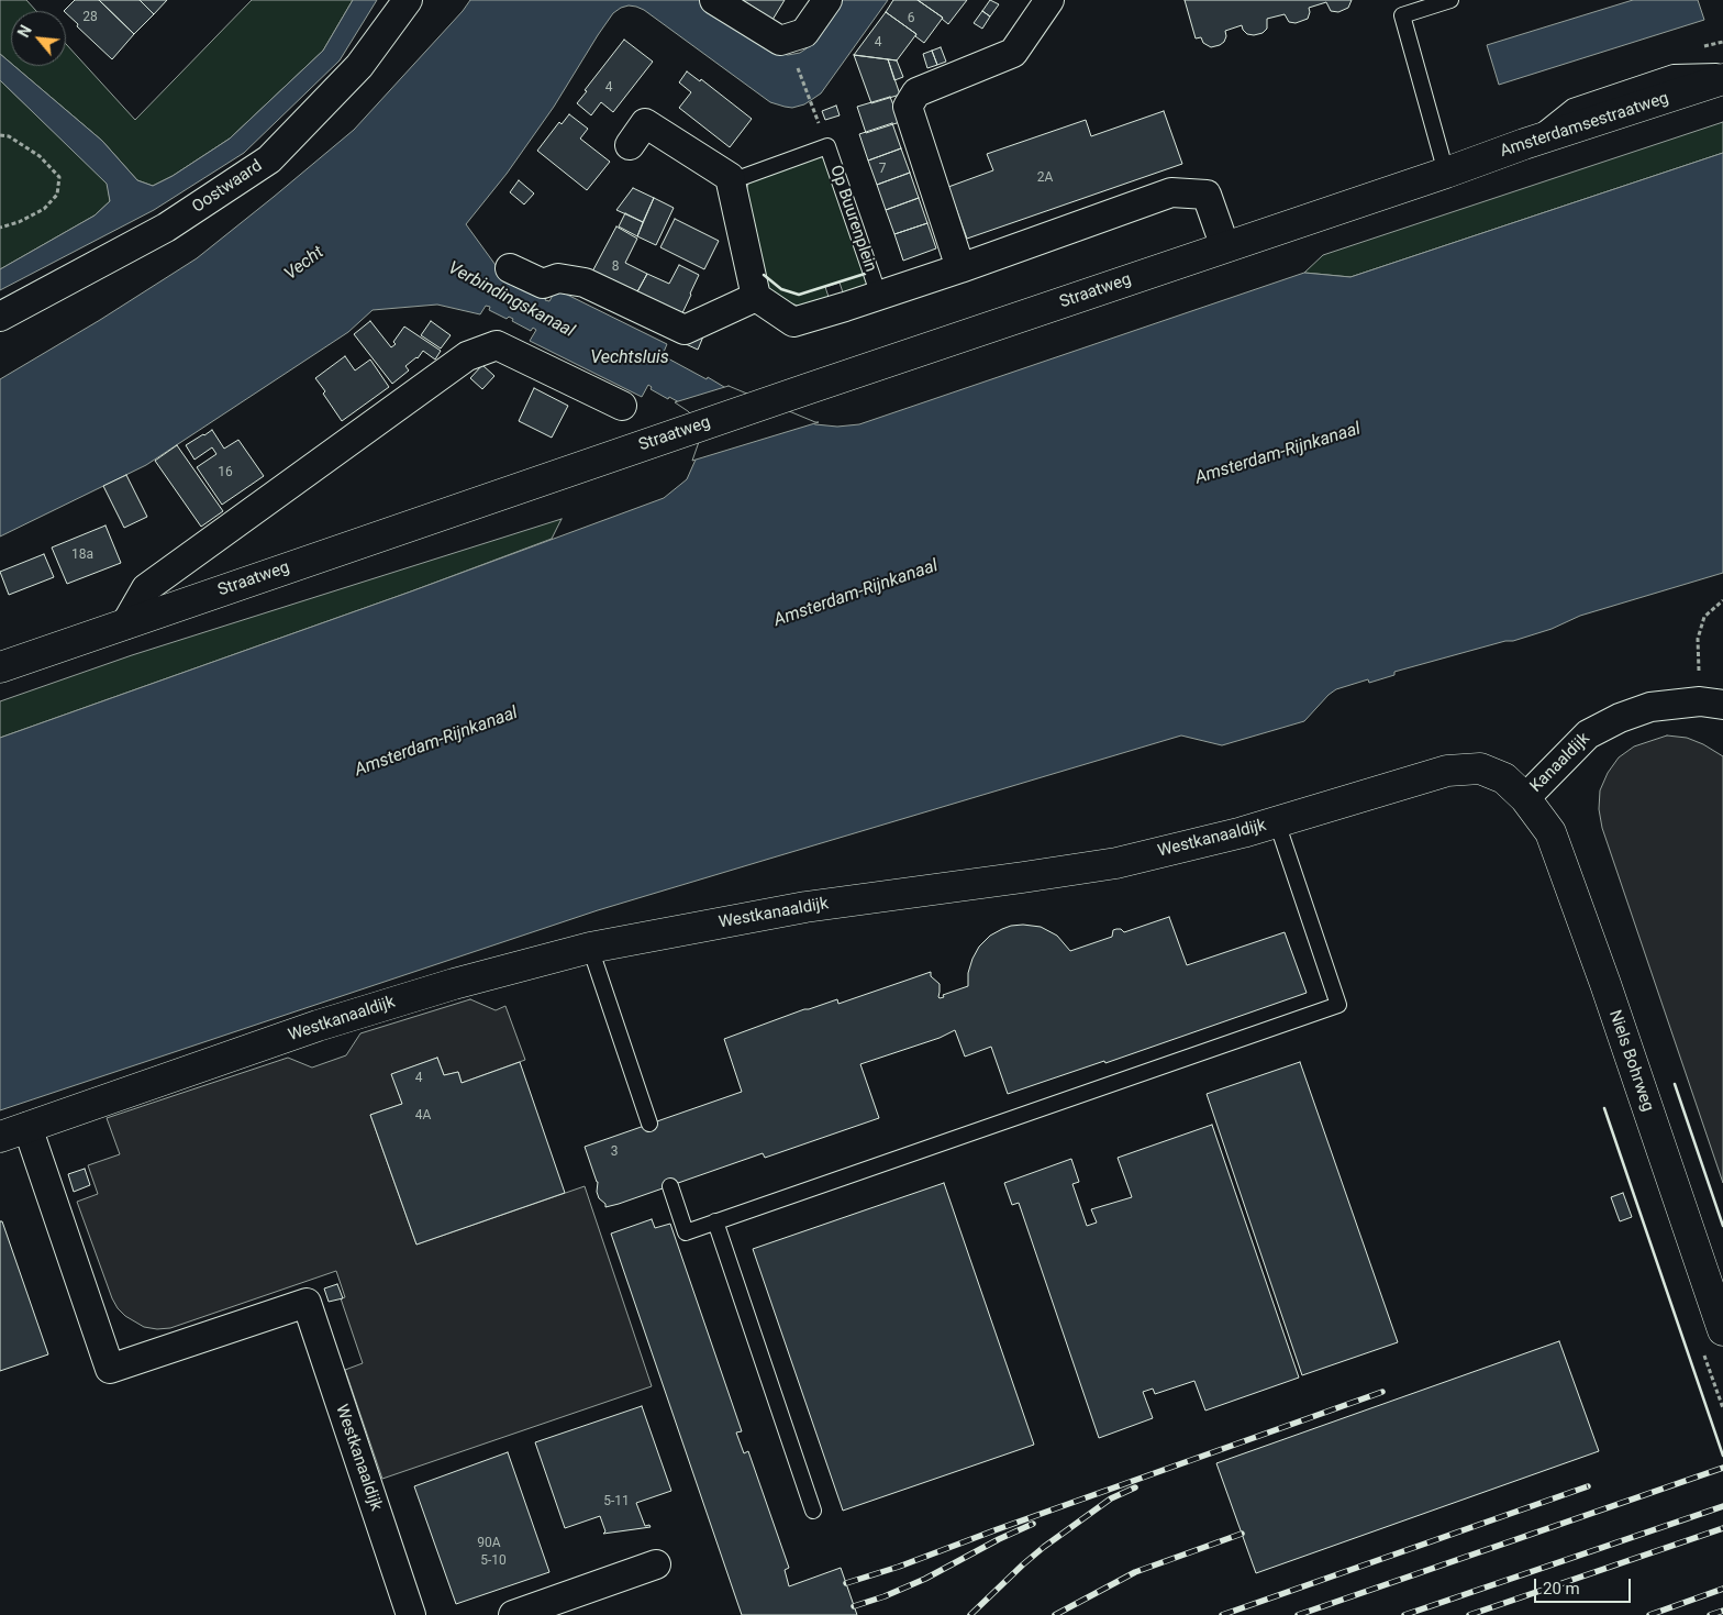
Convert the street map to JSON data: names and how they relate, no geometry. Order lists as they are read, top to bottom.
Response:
{
  "streets": {
    "street": [
      "Amsterdamsestraatweg",
      "Oostwaard",
      "Straatweg",
      "Kanaaldijk",
      "Westkanaaldijk",
      "Niels Bohrweg"
    ],
    "lane": ["Op Buurenplein"]
  },
  "crossings": [
    ["Amsterdamsestraatweg", "Straatweg"],
    ["Kanaaldijk", "Westkanaaldijk"],
    ["Kanaaldijk", "Niels Bohrweg"],
    ["Westkanaaldijk", "Niels Bohrweg"]
  ],
  "water": [
    "Vecht",
    "Verbindingskanaal",
    "Vechtsluis",
    "Amsterdam-Rijnkanaal"
  ],
  "house_numbers": [
    "28",
    "6",
    "4",
    "4",
    "7",
    "2A",
    "8",
    "16",
    "18a",
    "4",
    "4A",
    "3",
    "5-11",
    "90A",
    "5-10"
  ],
  "scale_bar": "20 m",
  "north": "top left"
}
